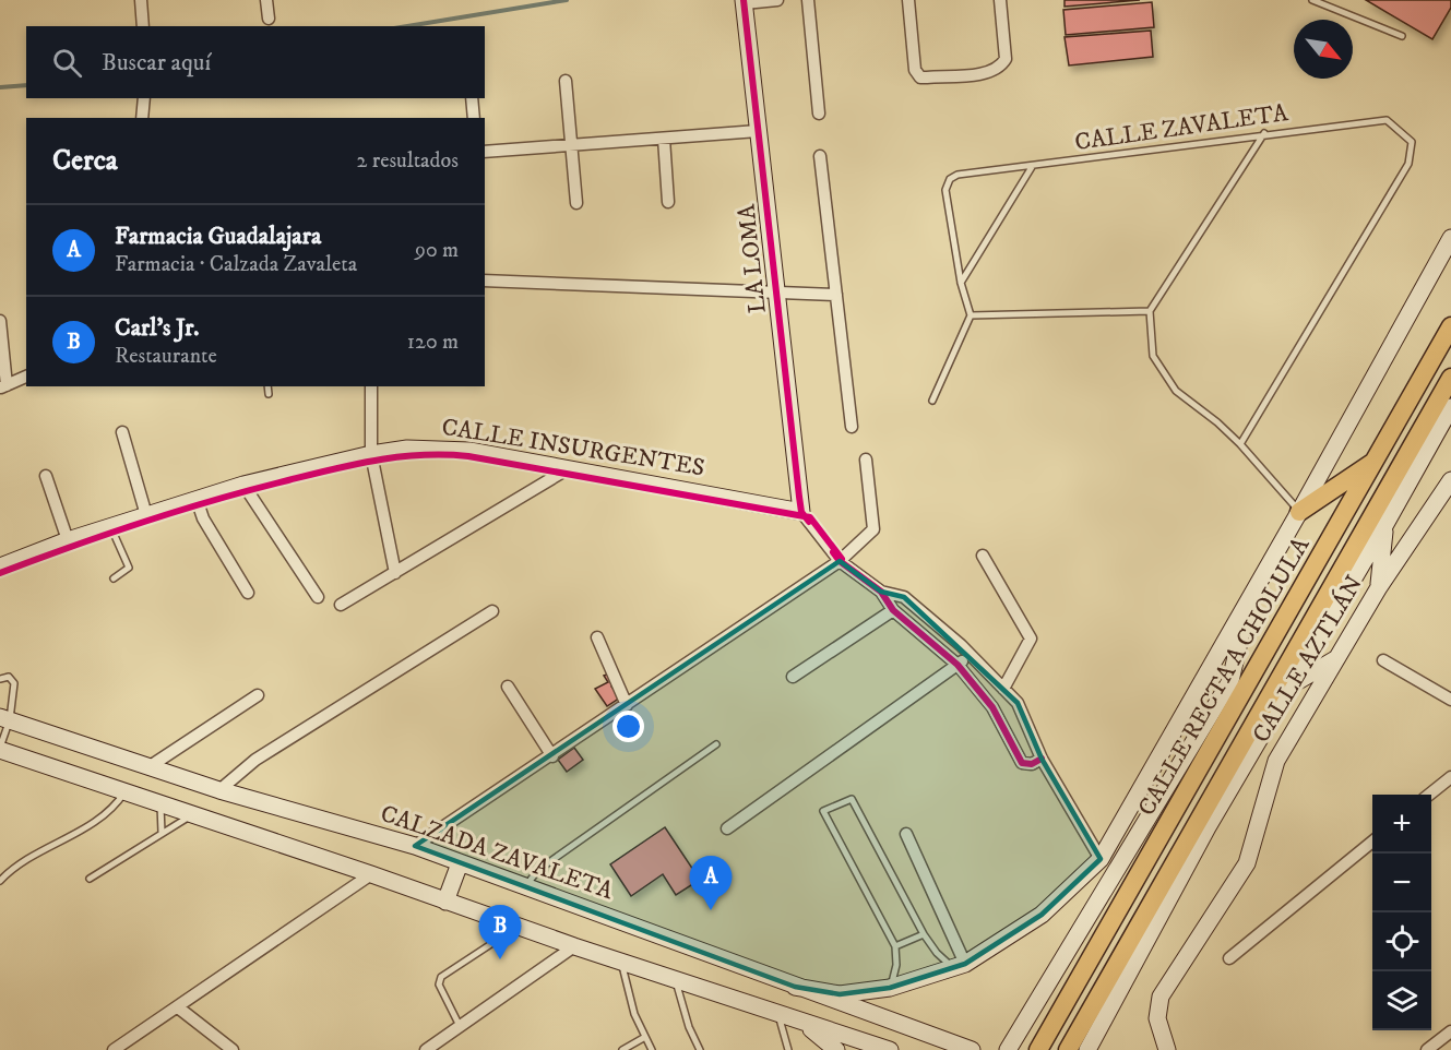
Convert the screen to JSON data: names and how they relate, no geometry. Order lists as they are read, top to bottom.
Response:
{
  "streets": {
    "main road": [
      "LA LOMA",
      "CALLE INSURGENTES",
      "CALLE AZTLÁN",
      "CALLE RECTA A CHOLULA",
      "CALZADA ZAVALETA"
    ],
    "lane": ["CALLE ZAVALETA"]
  },
  "crossings": [
    ["LA LOMA", "CALLE INSURGENTES"],
    ["CALLE RECTA A CHOLULA", "CALZADA ZAVALETA"]
  ],
  "north": "bottom right",
  "page": {
    "search": "Buscar aquí",
    "heading": ["Cerca", "2 resultados"],
    "list": [
      {
        "mark": "A",
        "name": "Farmacia Guadalajara",
        "note": "Farmacia · Calzada Zavaleta",
        "value": "90 m"
      },
      {
        "mark": "B",
        "name": "Carl's Jr.",
        "note": "Restaurante",
        "value": "120 m"
      }
    ],
    "map_buttons": ["+", "−"],
    "pins": ["A", "B"]
  }
}
